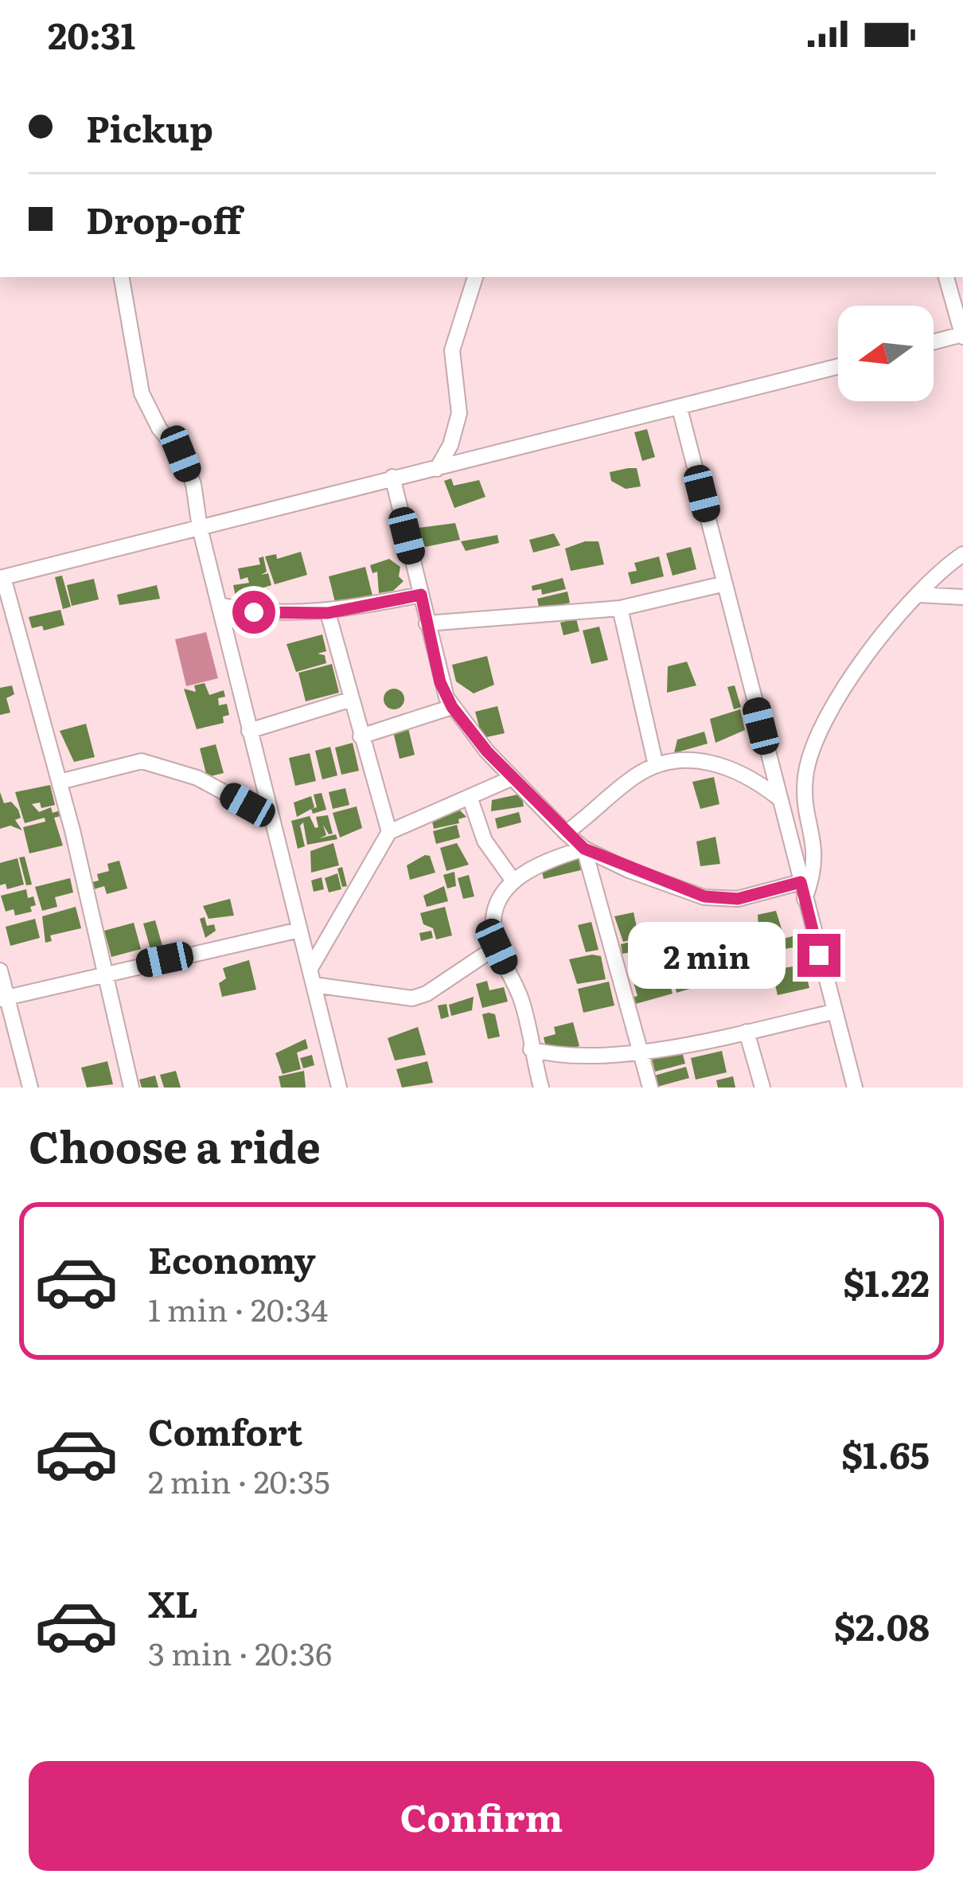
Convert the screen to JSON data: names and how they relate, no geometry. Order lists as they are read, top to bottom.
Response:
{
  "north": "left",
  "page": {
    "status": "20:31",
    "banner": ["Pickup", "Drop-off"],
    "bubble": "2 min",
    "heading": "Choose a ride",
    "list": [
      {
        "name": "Economy",
        "note": "1 min · 20:34",
        "value": "$1.22"
      },
      {
        "name": "Comfort",
        "note": "2 min · 20:35",
        "value": "$1.65"
      },
      {
        "name": "XL",
        "note": "3 min · 20:36",
        "value": "$2.08"
      }
    ],
    "buttons": "Confirm"
  }
}
